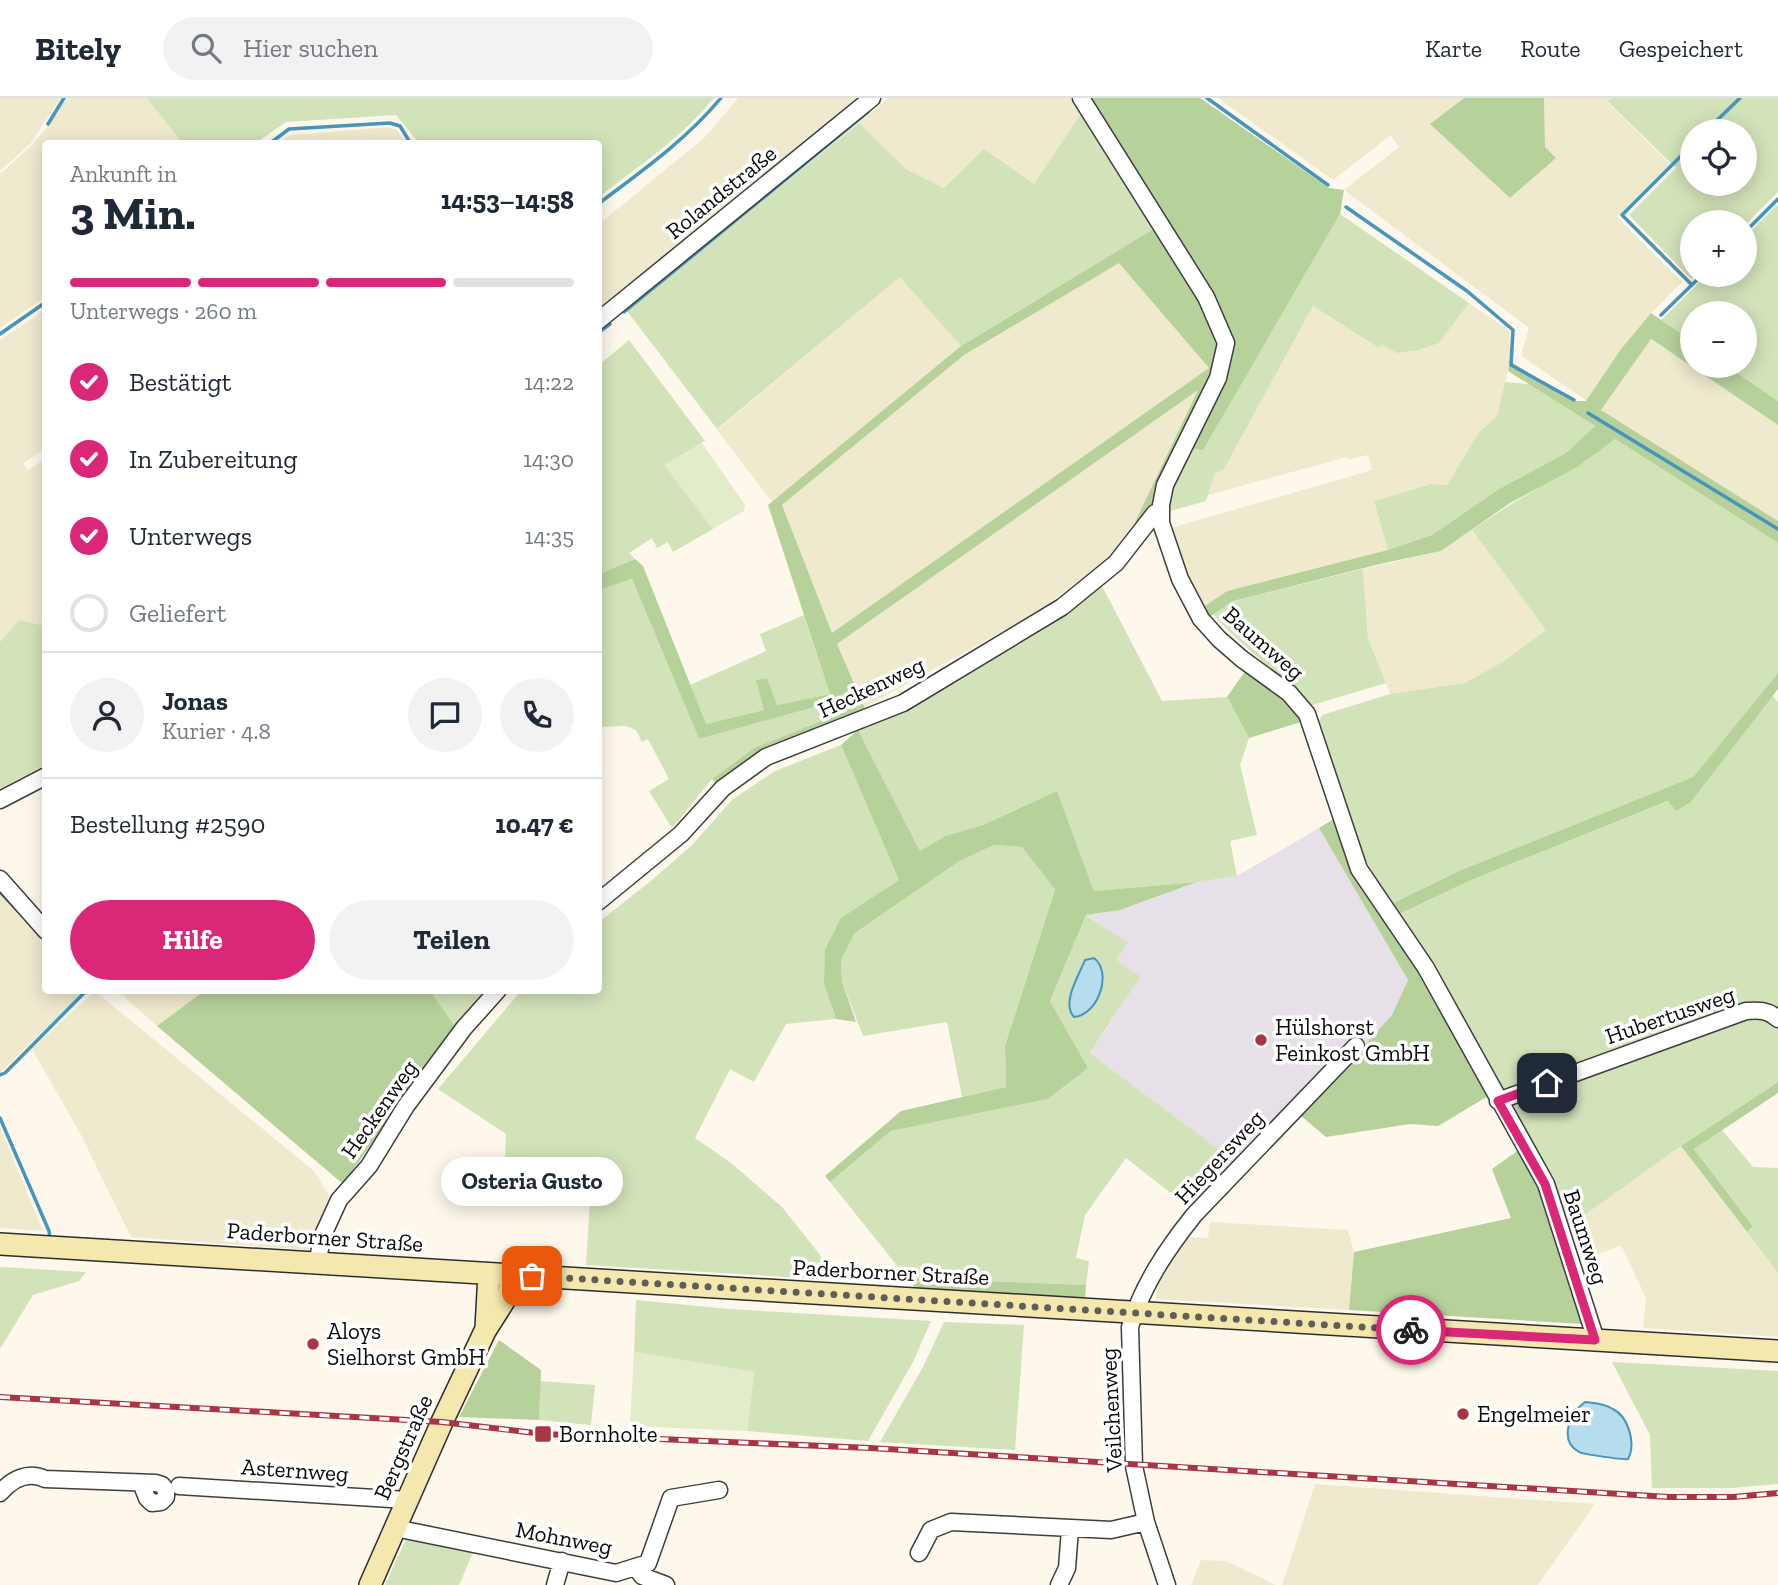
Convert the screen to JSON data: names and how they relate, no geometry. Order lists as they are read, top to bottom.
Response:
{
  "streets": {
    "main road": ["Paderborner Straße", "Bergstraße"],
    "street": [
      "Rolandstraße",
      "Baumweg",
      "Heckenweg",
      "Hubertusweg",
      "Hiegersweg",
      "Veilchenweg",
      "Asternweg",
      "Mohnweg"
    ]
  },
  "crossings": [
    ["Baumweg", "Heckenweg"],
    ["Baumweg", "Hubertusweg"],
    ["Baumweg", "Paderborner Straße"],
    ["Heckenweg", "Paderborner Straße"],
    ["Hiegersweg", "Paderborner Straße"],
    ["Hiegersweg", "Veilchenweg"],
    ["Paderborner Straße", "Veilchenweg"],
    ["Paderborner Straße", "Bergstraße"],
    ["Bergstraße", "Asternweg"],
    ["Bergstraße", "Mohnweg"]
  ],
  "places": {
    "other": [
      "Hülshorst Feinkost GmbH",
      "Osteria Gusto",
      "Aloys Sielhorst GmbH",
      "Engelmeier"
    ],
    "transit": ["Bornholte"]
  },
  "page": {
    "header": "Bitely",
    "search": "Hier suchen",
    "nav": ["Karte", "Route", "Gespeichert"],
    "map_buttons": ["+", "−"],
    "heading": ["3 Min.", "Ankunft in", "14:53–14:58"],
    "panel": [
      "Jonas",
      "Kurier · 4.8",
      "Bestellung #2590",
      "10.47 €"
    ],
    "bar": "Unterwegs · 260 m",
    "list": [
      ["Bestätigt", "14:22"],
      ["In Zubereitung", "14:30"],
      ["Unterwegs", "14:35"],
      "Geliefert"
    ],
    "buttons": ["Hilfe", "Teilen"],
    "bubble": "Osteria Gusto"
  }
}
